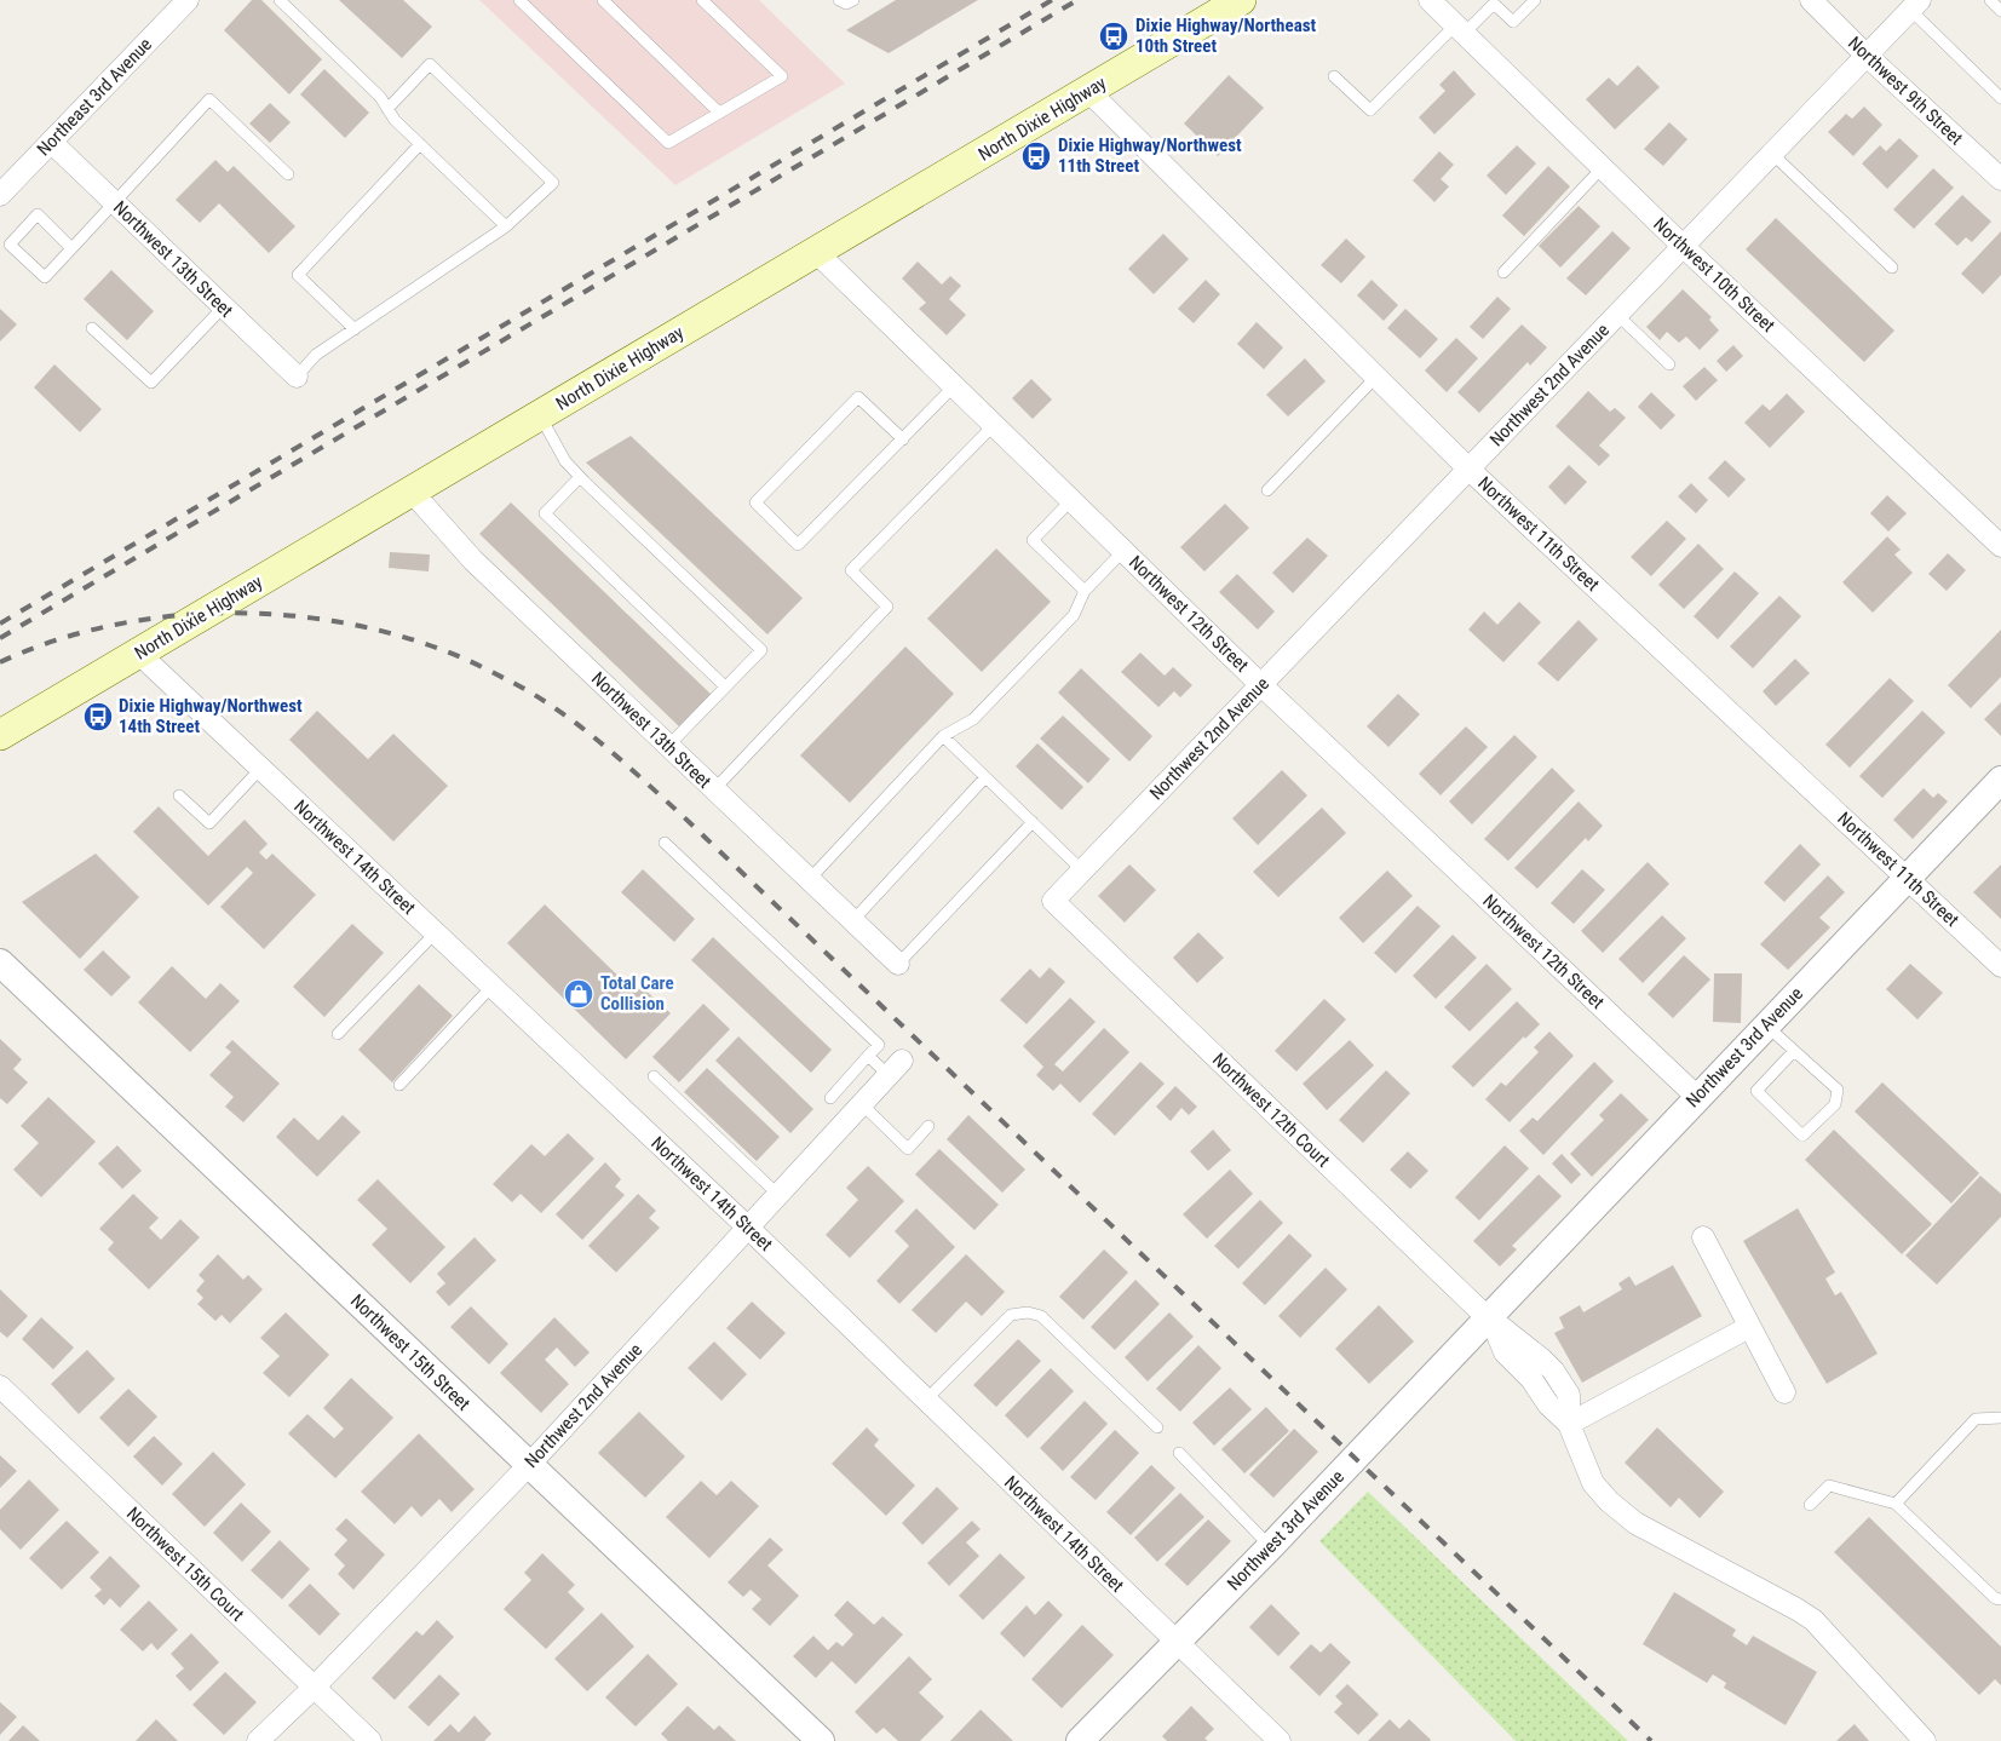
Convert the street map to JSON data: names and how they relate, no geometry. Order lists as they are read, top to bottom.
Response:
{
  "streets": {
    "main road": ["North Dixie Highway"],
    "street": [
      "Northwest 9th Street",
      "Northeast 3rd Avenue",
      "Northwest 13th Street",
      "Northwest 10th Street",
      "Northwest 2nd Avenue",
      "Northwest 11th Street",
      "Northwest 12th Street",
      "Northwest 14th Street",
      "Northwest 3rd Avenue",
      "Northwest 12th Court",
      "Northwest 15th Street",
      "Northwest 15th Court"
    ]
  },
  "crossings": [
    ["Northwest 9th Street", "Northwest 2nd Avenue"],
    ["Northeast 3rd Avenue", "Northwest 13th Street"],
    ["North Dixie Highway", "Northwest 13th Street"],
    ["North Dixie Highway", "Northwest 11th Street"],
    ["North Dixie Highway", "Northwest 12th Street"],
    ["North Dixie Highway", "Northwest 14th Street"],
    ["Northwest 10th Street", "Northwest 2nd Avenue"],
    ["Northwest 2nd Avenue", "Northwest 11th Street"],
    ["Northwest 2nd Avenue", "Northwest 12th Street"],
    ["Northwest 2nd Avenue", "Northwest 14th Street"],
    ["Northwest 2nd Avenue", "Northwest 12th Court"],
    ["Northwest 2nd Avenue", "Northwest 15th Street"],
    ["Northwest 2nd Avenue", "Northwest 15th Court"],
    ["Northwest 11th Street", "Northwest 3rd Avenue"],
    ["Northwest 12th Street", "Northwest 3rd Avenue"],
    ["Northwest 14th Street", "Northwest 3rd Avenue"],
    ["Northwest 3rd Avenue", "Northwest 12th Court"]
  ],
  "places": {
    "bus stop": ["Dixie Highway/Northeast 10th Street", "Dixie Highway/Northwest 11th Street", "Dixie Highway/Northwest 14th Street"],
    "shop": ["Total Care Collision"]
  }
}
